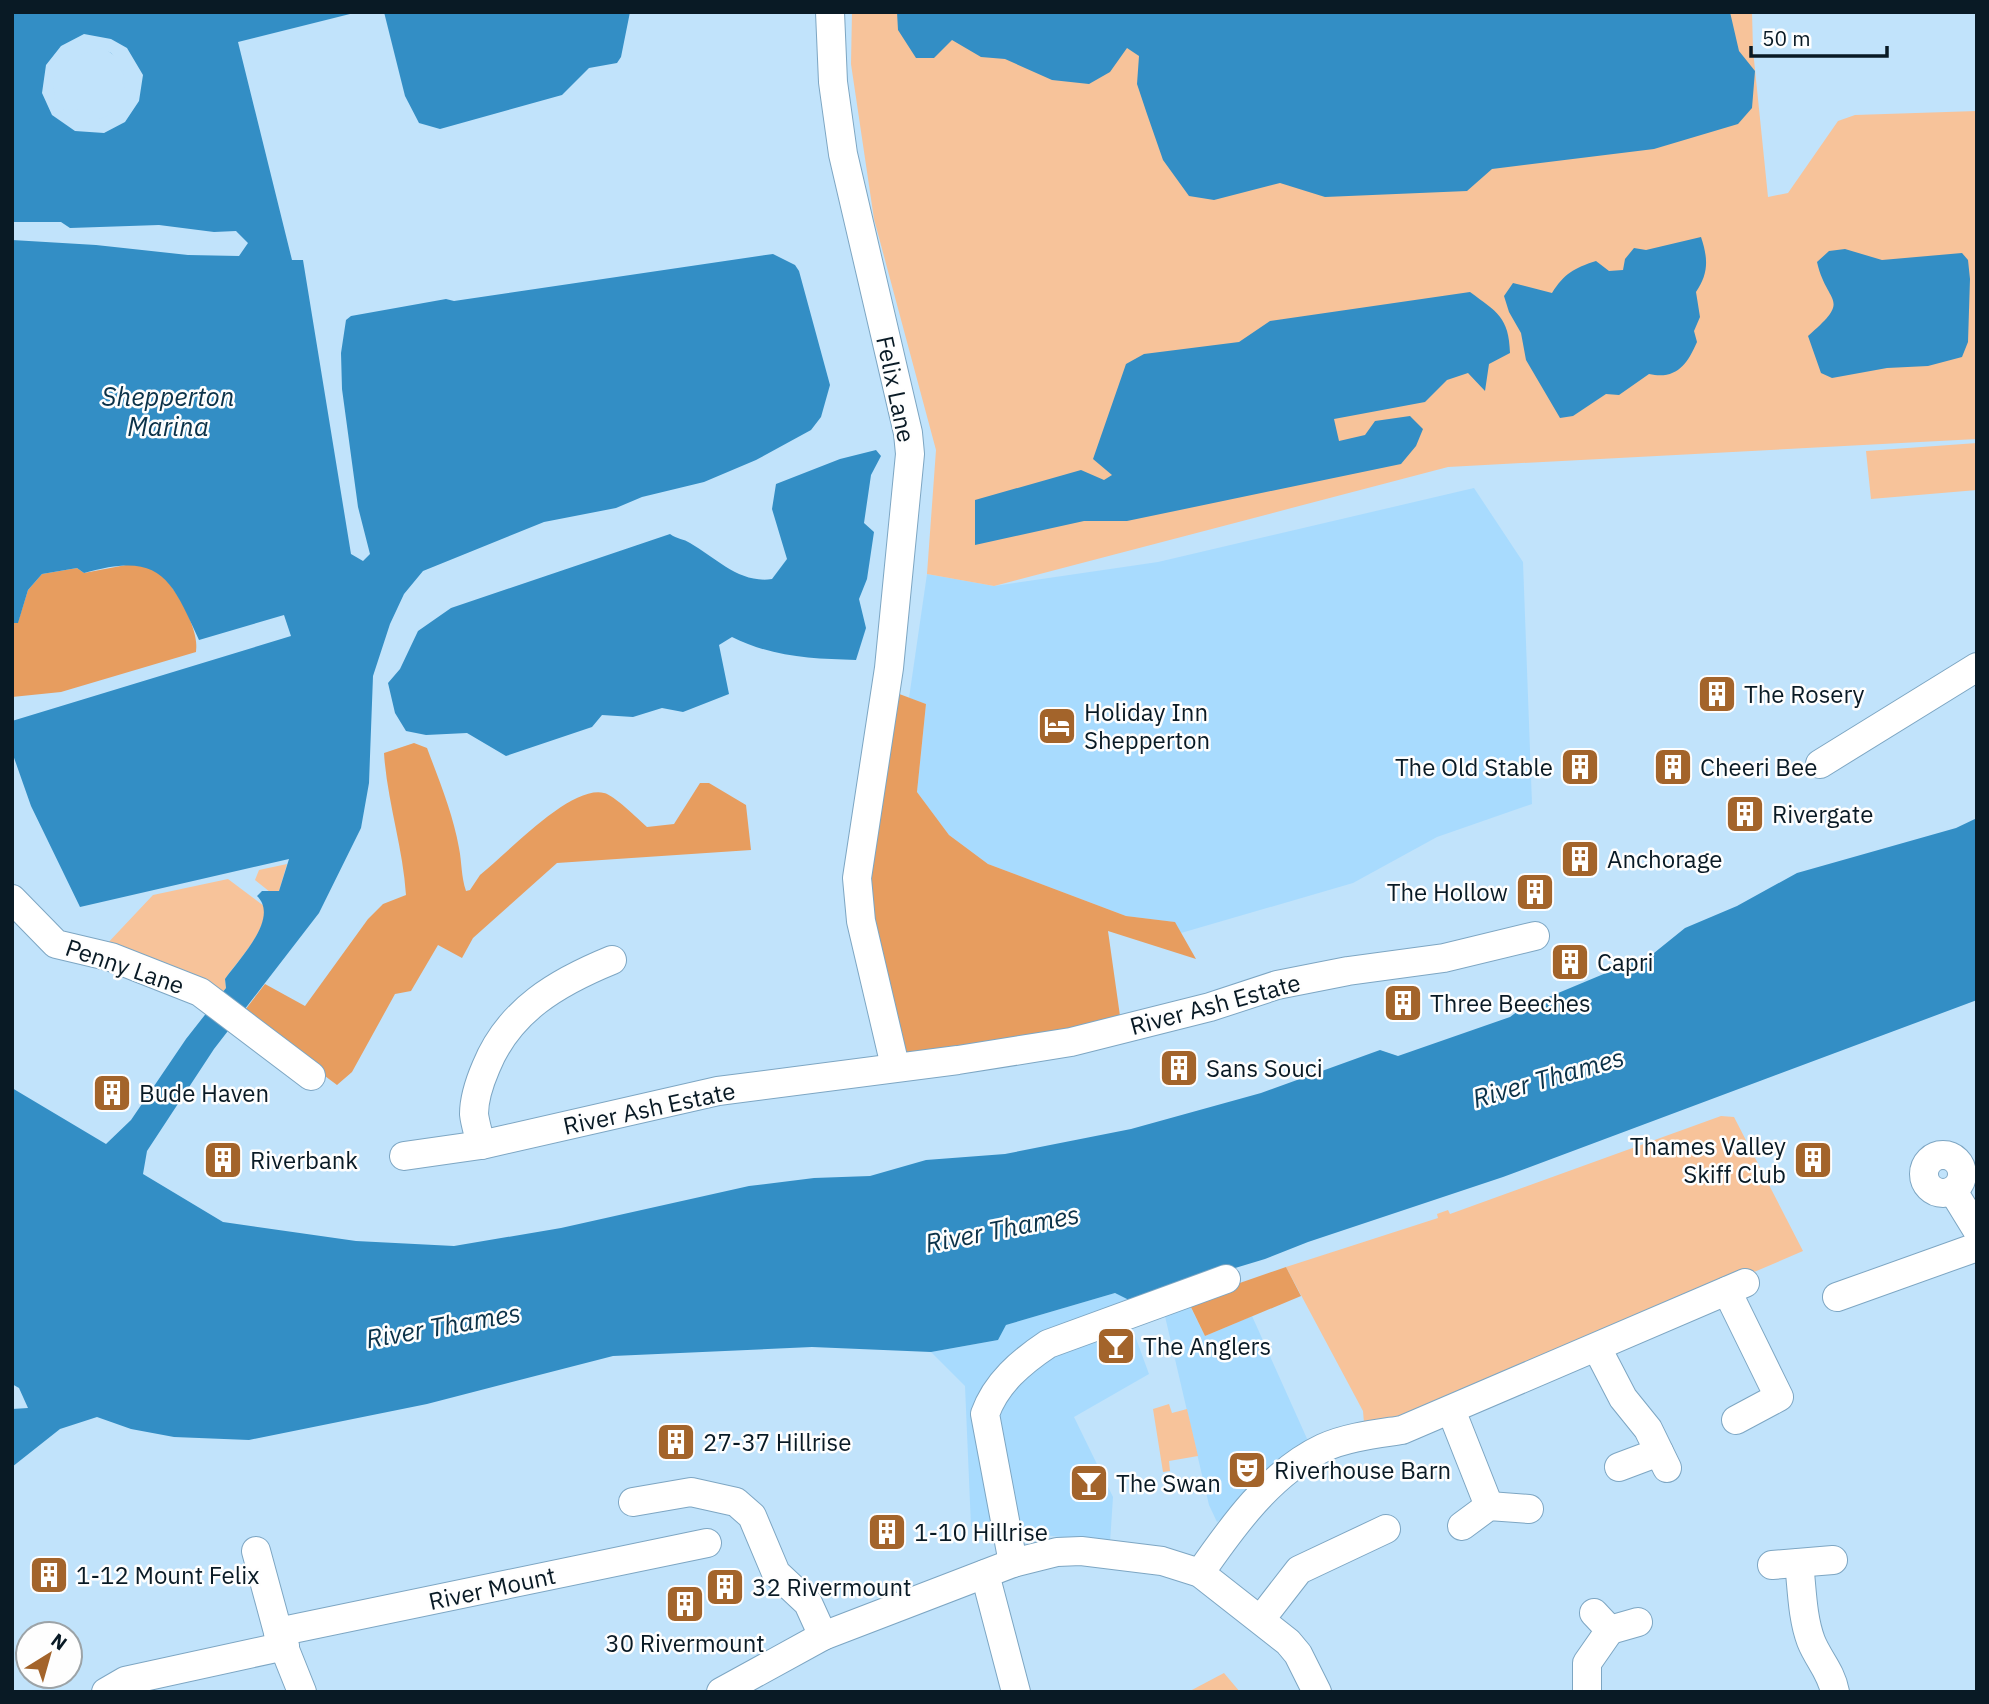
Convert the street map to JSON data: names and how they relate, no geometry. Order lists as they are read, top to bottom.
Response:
{
  "streets": {
    "street": [
      "Felix Lane",
      "Penny Lane",
      "River Ash Estate",
      "River Mount"
    ]
  },
  "crossings": [
    ["Felix Lane", "River Ash Estate"]
  ],
  "water": ["Shepperton Marina", "River Thames"],
  "places": {
    "building": [
      "The Rosery",
      "The Old Stable",
      "Cheeri Bee",
      "Rivergate",
      "Anchorage",
      "The Hollow",
      "Capri",
      "Three Beeches",
      "Sans Souci",
      "Bude Haven",
      "Riverbank",
      "Thames Valley Skiff Club",
      "27-37 Hillrise",
      "1-10 Hillrise",
      "1-12 Mount Felix",
      "32 Rivermount",
      "30 Rivermount"
    ],
    "hotel": ["Holiday Inn Shepperton"],
    "bar": ["The Anglers", "The Swan"],
    "theatre": ["Riverhouse Barn"]
  },
  "scale_bar": "50 m",
  "north": "top right"
}
